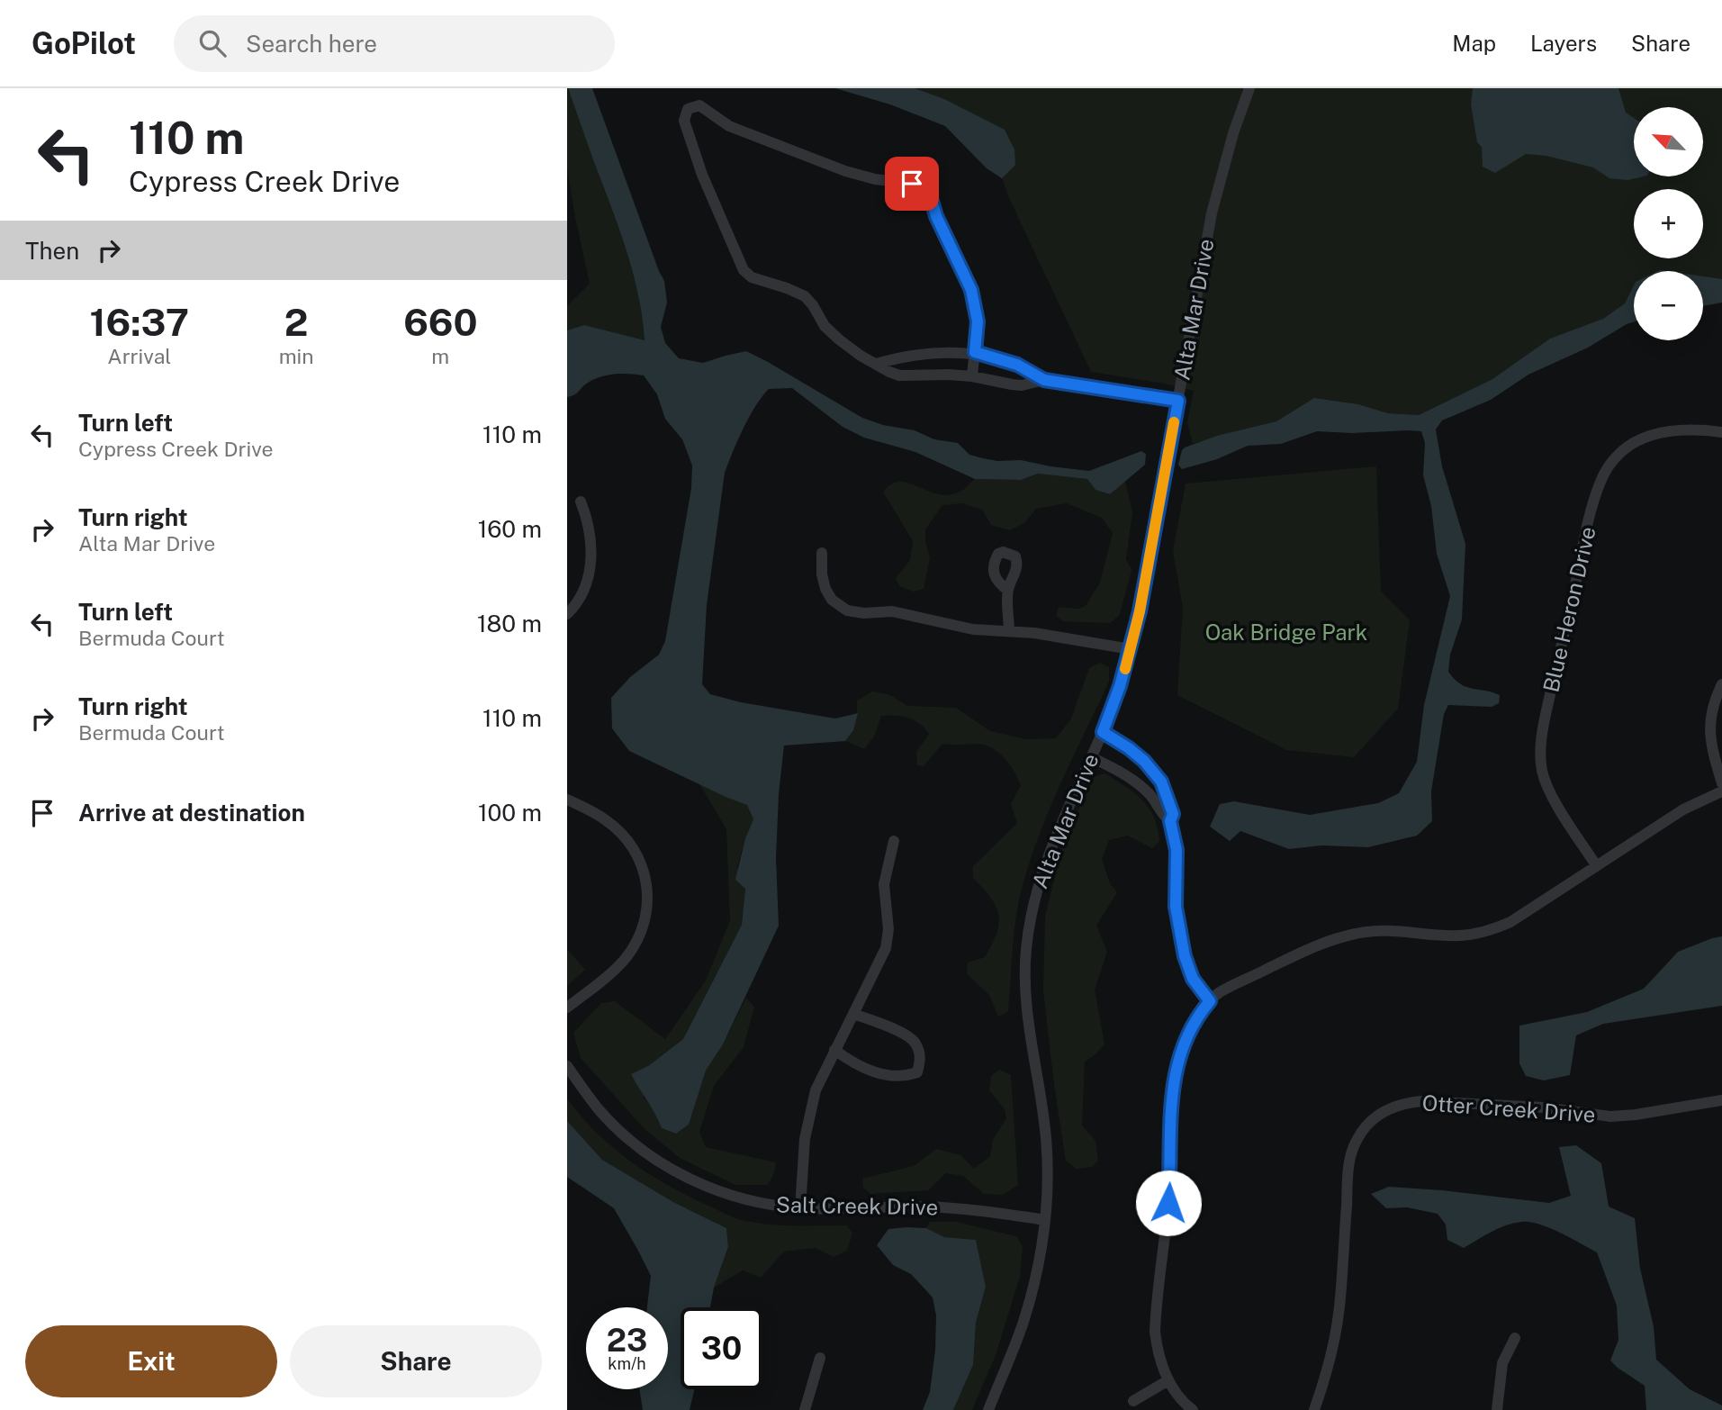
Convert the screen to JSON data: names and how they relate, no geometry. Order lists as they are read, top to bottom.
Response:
{
  "streets": {
    "street": [
      "Alta Mar Drive",
      "Blue Heron Drive",
      "Otter Creek Drive",
      "Salt Creek Drive"
    ]
  },
  "crossings": [
    ["Alta Mar Drive", "Salt Creek Drive"]
  ],
  "parks": ["Oak Bridge Park"],
  "north": "top left",
  "page": {
    "header": "GoPilot",
    "search": "Search here",
    "nav": ["Map", "Layers", "Share"],
    "turn": ["110 m", "Cypress Creek Drive"],
    "map_buttons": ["+", "−"],
    "then": "Then",
    "eta": [
      "16:37",
      "Arrival",
      "2",
      "min",
      "660",
      "m"
    ],
    "list": [
      {
        "name": "Turn left",
        "note": "Cypress Creek Drive",
        "value": "110 m"
      },
      {
        "name": "Turn right",
        "note": "Alta Mar Drive",
        "value": "160 m"
      },
      {
        "name": "Turn left",
        "note": "Bermuda Court",
        "value": "180 m"
      },
      {
        "name": "Turn right",
        "note": "Bermuda Court",
        "value": "110 m"
      },
      {
        "name": "Arrive at destination",
        "value": "100 m"
      }
    ],
    "speed": "23 km/h",
    "limit": "30",
    "buttons": ["Exit", "Share"]
  }
}
